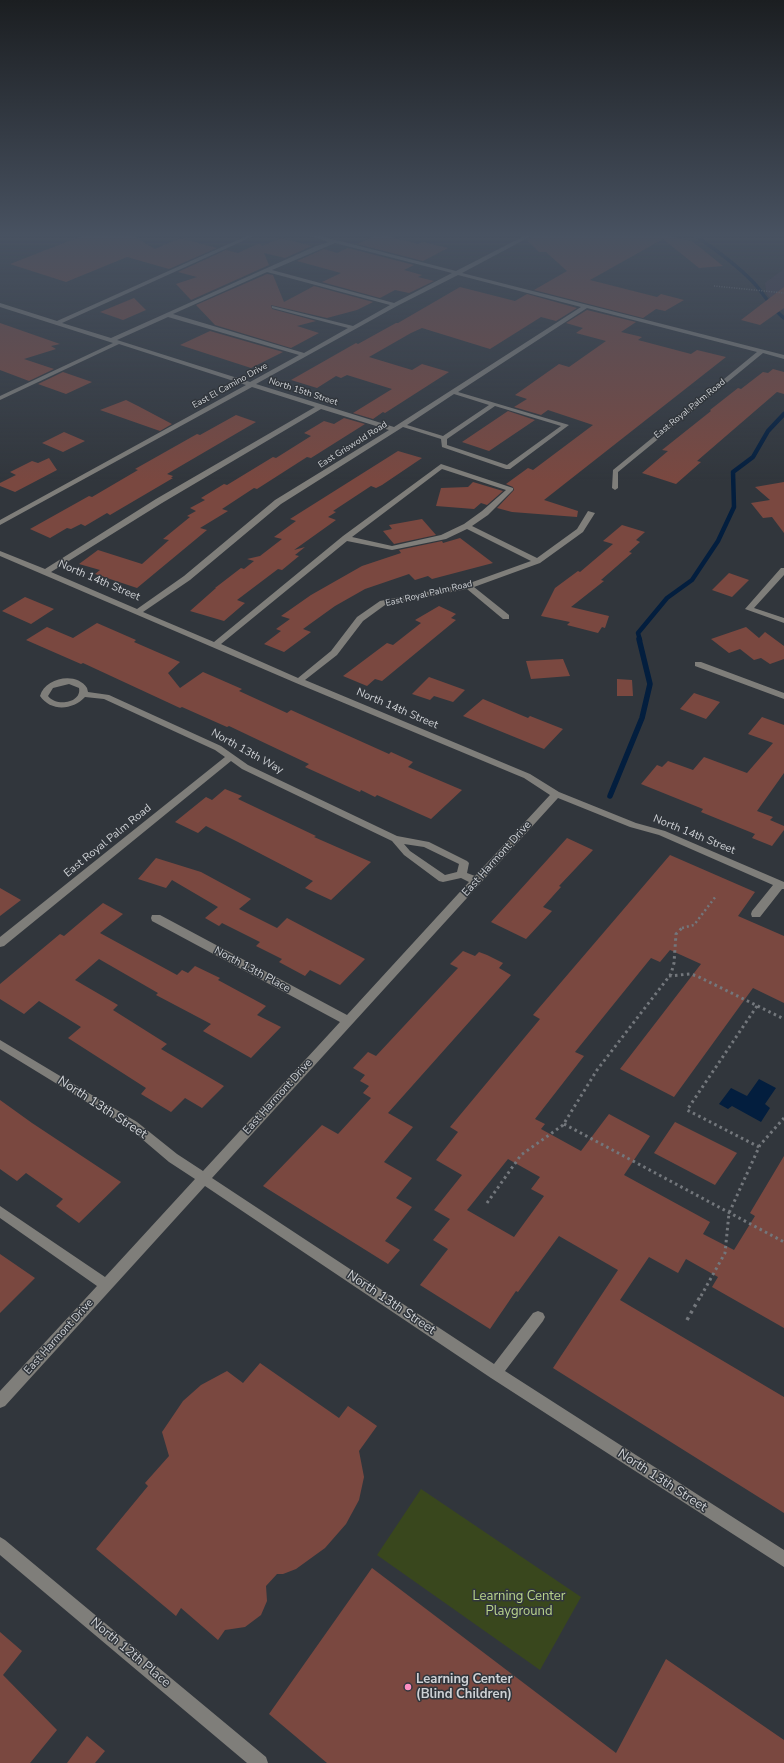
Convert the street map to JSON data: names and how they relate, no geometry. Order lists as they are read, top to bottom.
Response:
{
  "streets": {
    "street": [
      "East El Camino Drive",
      "North 15th Street",
      "East Royal Palm Road",
      "East Griswold Road",
      "North 14th Street",
      "North 13th Way",
      "East Harmont Drive",
      "North 13th Place",
      "North 13th Street",
      "North 12th Place"
    ]
  },
  "crossings": [
    ["East El Camino Drive", "North 15th Street"],
    ["North 15th Street", "East Griswold Road"],
    ["East Royal Palm Road", "North 14th Street"],
    ["East Royal Palm Road", "North 13th Way"],
    ["East Griswold Road", "North 14th Street"],
    ["North 14th Street", "East Harmont Drive"],
    ["East Harmont Drive", "North 13th Place"],
    ["East Harmont Drive", "North 13th Street"]
  ],
  "parks": ["Learning Center Playground"],
  "places": ["Learning Center (Blind Children)"]
}
